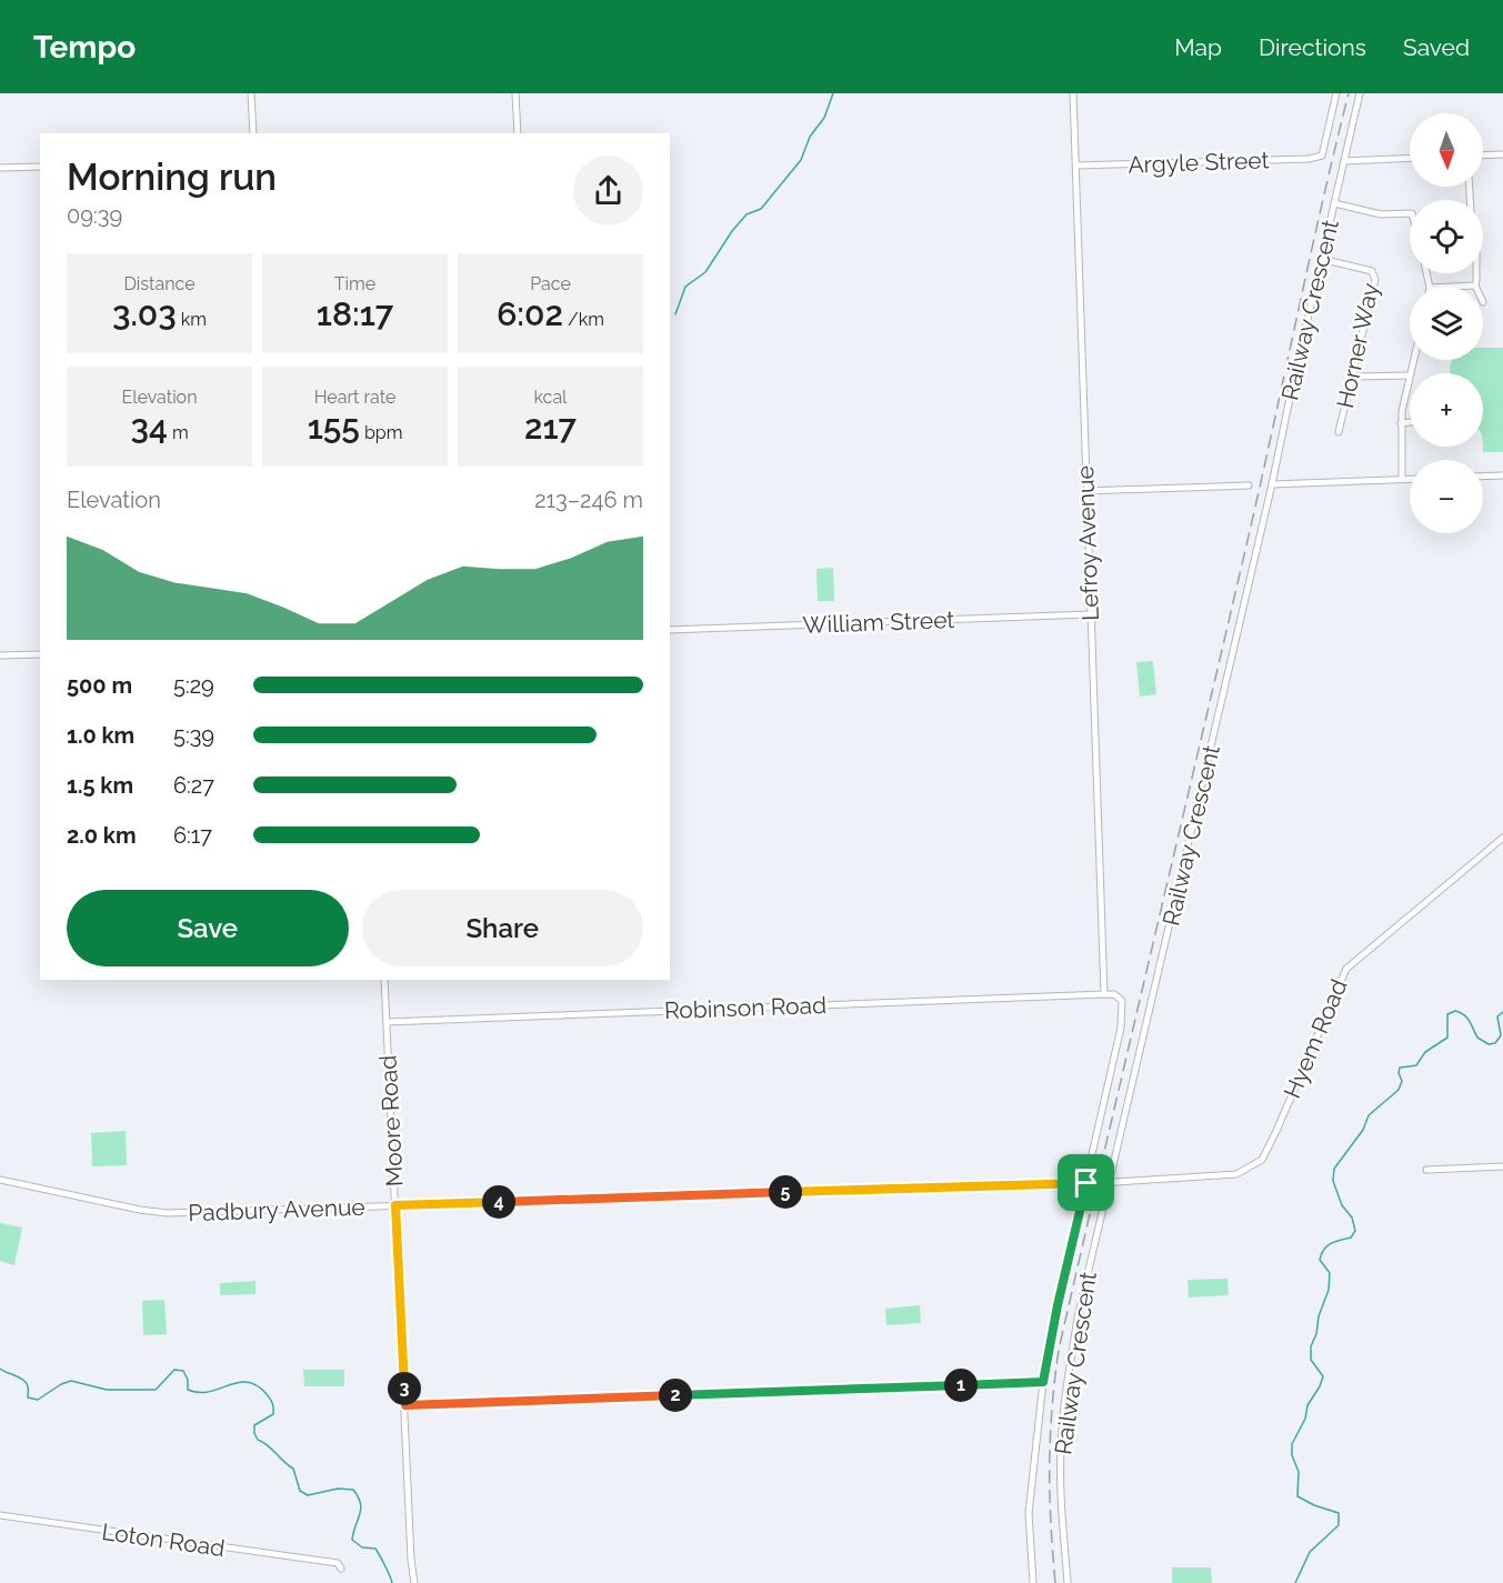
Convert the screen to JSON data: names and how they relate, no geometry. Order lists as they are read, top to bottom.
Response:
{
  "streets": {
    "street": [
      "Argyle Street",
      "Railway Crescent",
      "Horner Way",
      "Lefroy Avenue",
      "William Street",
      "Robinson Road",
      "Hyem Road",
      "Moore Road",
      "Padbury Avenue",
      "Loton Road"
    ]
  },
  "crossings": [
    ["Argyle Street", "Lefroy Avenue"],
    ["Railway Crescent", "Horner Way"],
    ["Railway Crescent", "Padbury Avenue"],
    ["Lefroy Avenue", "William Street"],
    ["Lefroy Avenue", "Robinson Road"],
    ["Robinson Road", "Moore Road"],
    ["Hyem Road", "Padbury Avenue"],
    ["Moore Road", "Padbury Avenue"]
  ],
  "north": "bottom",
  "page": {
    "header": "Tempo",
    "nav": ["Map", "Directions", "Saved"],
    "map_buttons": ["+", "−"],
    "heading": ["Morning run", "09:39"],
    "stats": [
      ["Distance", "3.03 km"],
      ["Time", "18:17"],
      ["Pace", "6:02 /km"],
      ["Elevation", "34 m"],
      ["Heart rate", "155 bpm"],
      ["kcal", "217"]
    ],
    "chart": ["Elevation", "213–246 m"],
    "list": [
      {
        "name": "500 m",
        "note": "5:29"
      },
      {
        "name": "1.0 km",
        "note": "5:39"
      },
      {
        "name": "1.5 km",
        "note": "6:27"
      },
      {
        "name": "2.0 km",
        "note": "6:17"
      }
    ],
    "buttons": ["Save", "Share"],
    "pins": [
      "5",
      "4",
      "1",
      "3",
      "2"
    ]
  }
}
